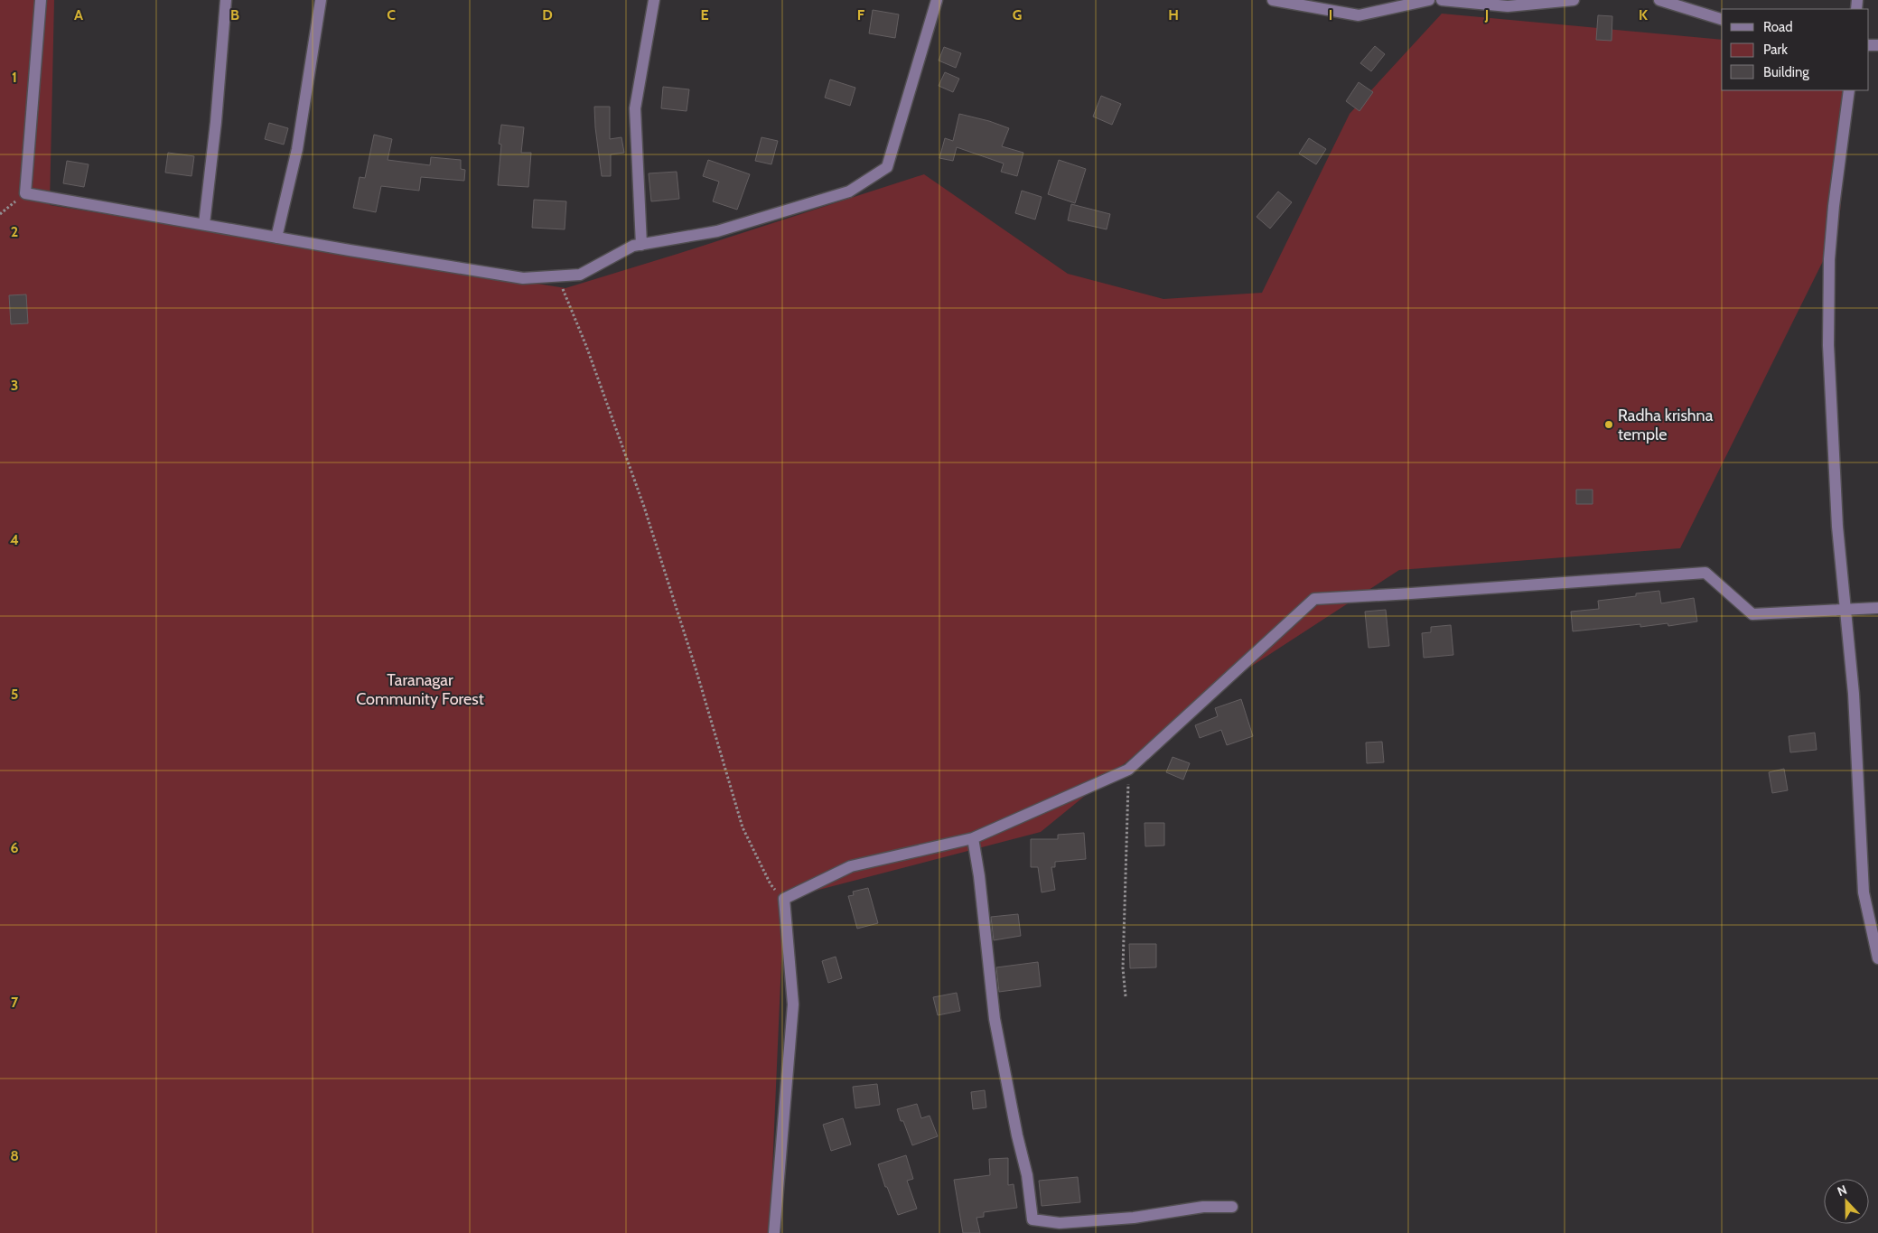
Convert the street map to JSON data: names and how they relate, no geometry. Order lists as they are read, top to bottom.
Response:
{
  "parks": ["Taranagar Community Forest"],
  "places": ["Radha krishna temple"],
  "legend": ["Road", "Park", "Building"],
  "north": "top",
  "grid": {
    "columns": [
      "A",
      "B",
      "C",
      "D",
      "E",
      "F",
      "G",
      "H",
      "I",
      "J",
      "K"
    ],
    "rows": [
      "1",
      "2",
      "3",
      "4",
      "5",
      "6",
      "7",
      "8"
    ]
  }
}
